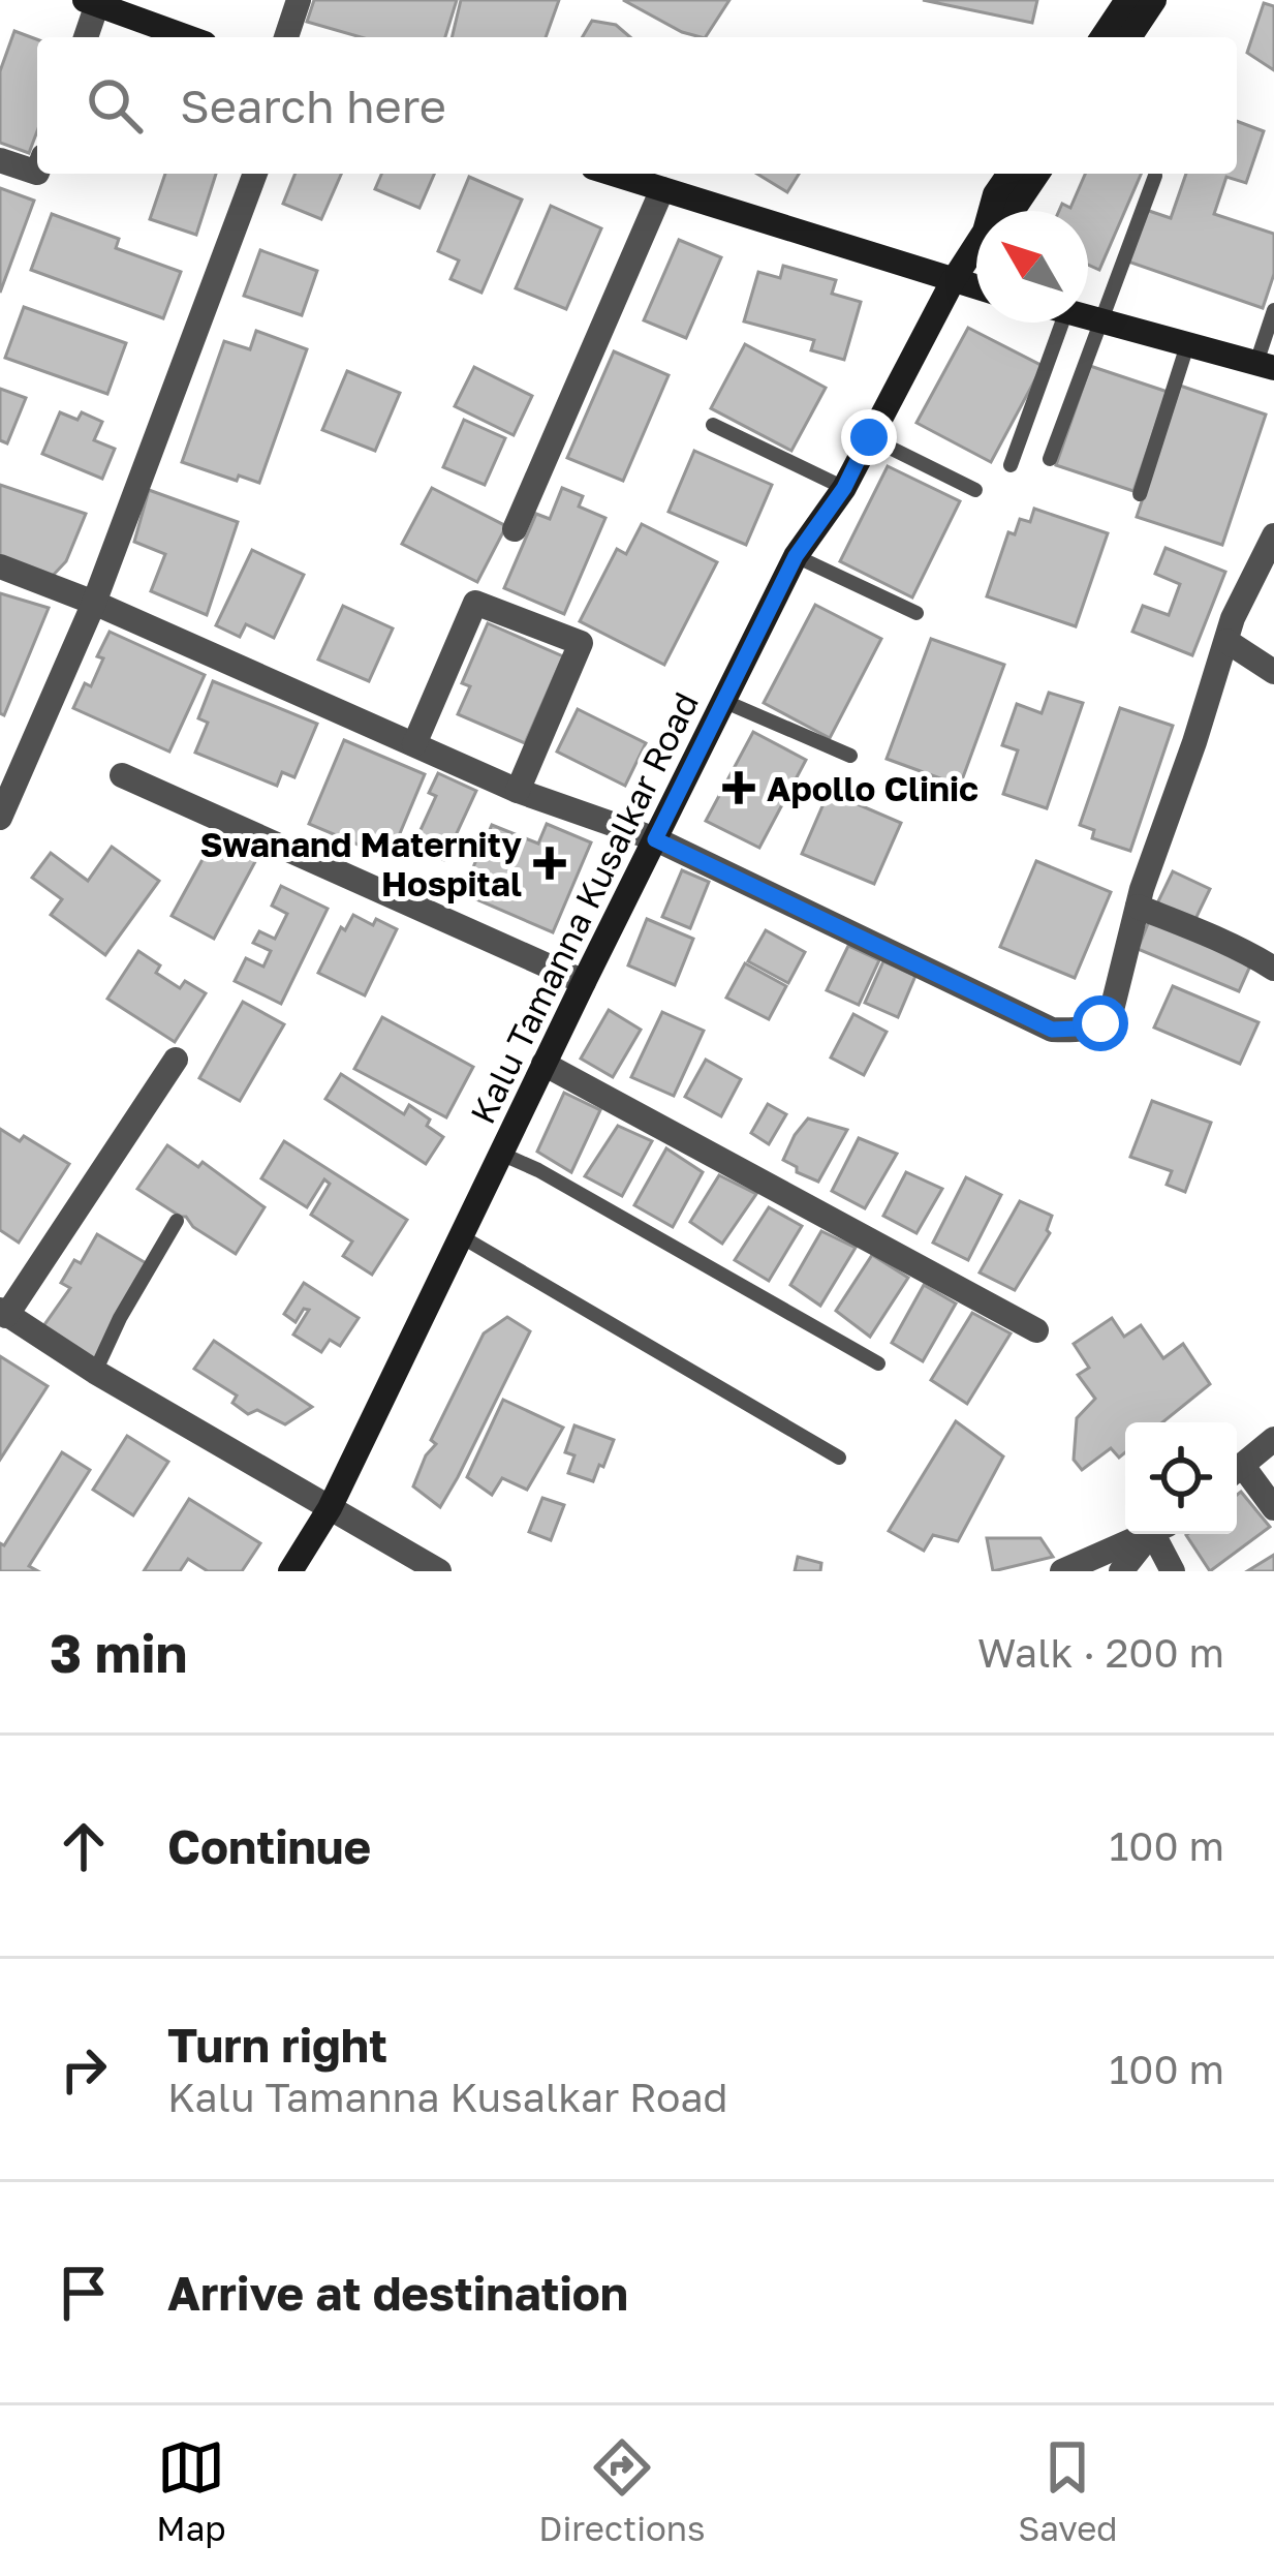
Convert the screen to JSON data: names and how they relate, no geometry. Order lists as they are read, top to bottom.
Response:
{
  "streets": {
    "main road": ["Kalu Tamanna Kusalkar Road"]
  },
  "places": {
    "health": ["Apollo Clinic", "Swanand Maternity Hospital"]
  },
  "north": "top left",
  "page": {
    "search": "Search here",
    "heading": ["3 min", "Walk · 200 m"],
    "list": [
      ["Continue", "100 m"],
      ["Turn right", "Kalu Tamanna Kusalkar Road", "100 m"],
      "Arrive at destination"
    ],
    "nav": ["Map", "Directions", "Saved"]
  }
}
